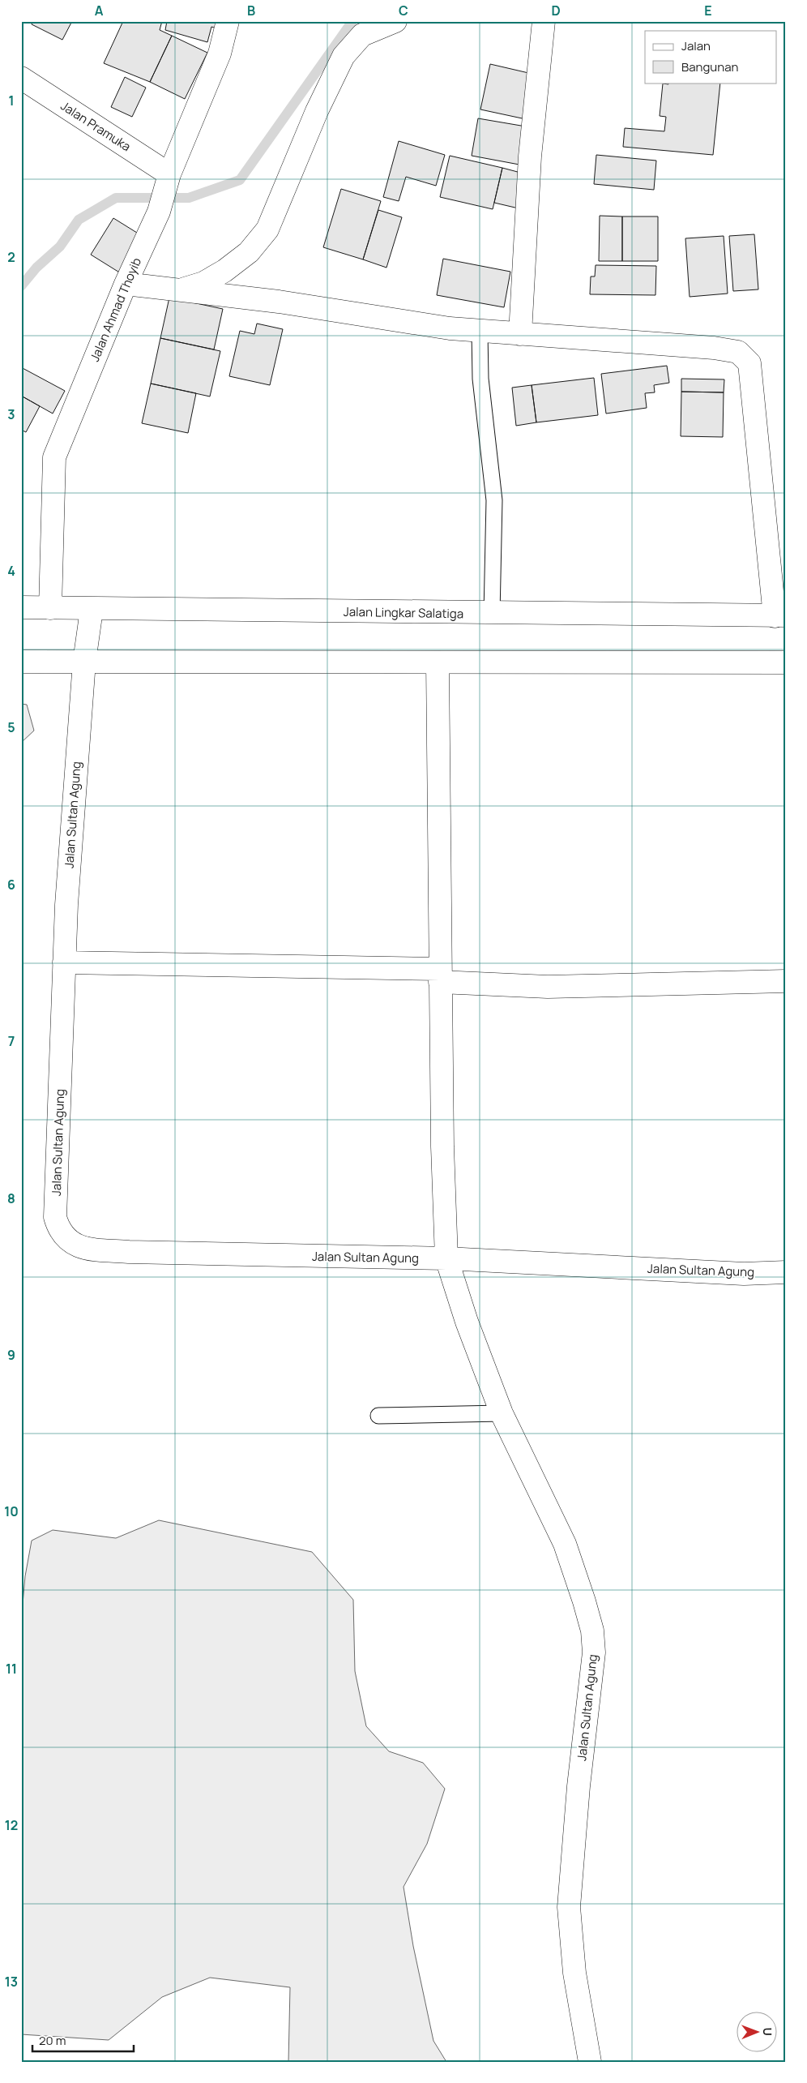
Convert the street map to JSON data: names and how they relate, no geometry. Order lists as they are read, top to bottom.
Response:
{
  "streets": {
    "main road": [
      "Jalan Pramuka",
      "Jalan Ahmad Thoyib",
      "Jalan Lingkar Salatiga",
      "Jalan Sultan Agung"
    ]
  },
  "crossings": [
    ["Jalan Pramuka", "Jalan Ahmad Thoyib"],
    ["Jalan Ahmad Thoyib", "Jalan Lingkar Salatiga"],
    ["Jalan Lingkar Salatiga", "Jalan Sultan Agung"]
  ],
  "legend": ["Jalan", "Bangunan"],
  "scale_bar": "20 m",
  "north": "right",
  "grid": {
    "columns": [
      "A",
      "B",
      "C",
      "D",
      "E"
    ],
    "rows": [
      "1",
      "2",
      "3",
      "4",
      "5",
      "6",
      "7",
      "8",
      "9",
      "10",
      "11",
      "12",
      "13"
    ]
  }
}
